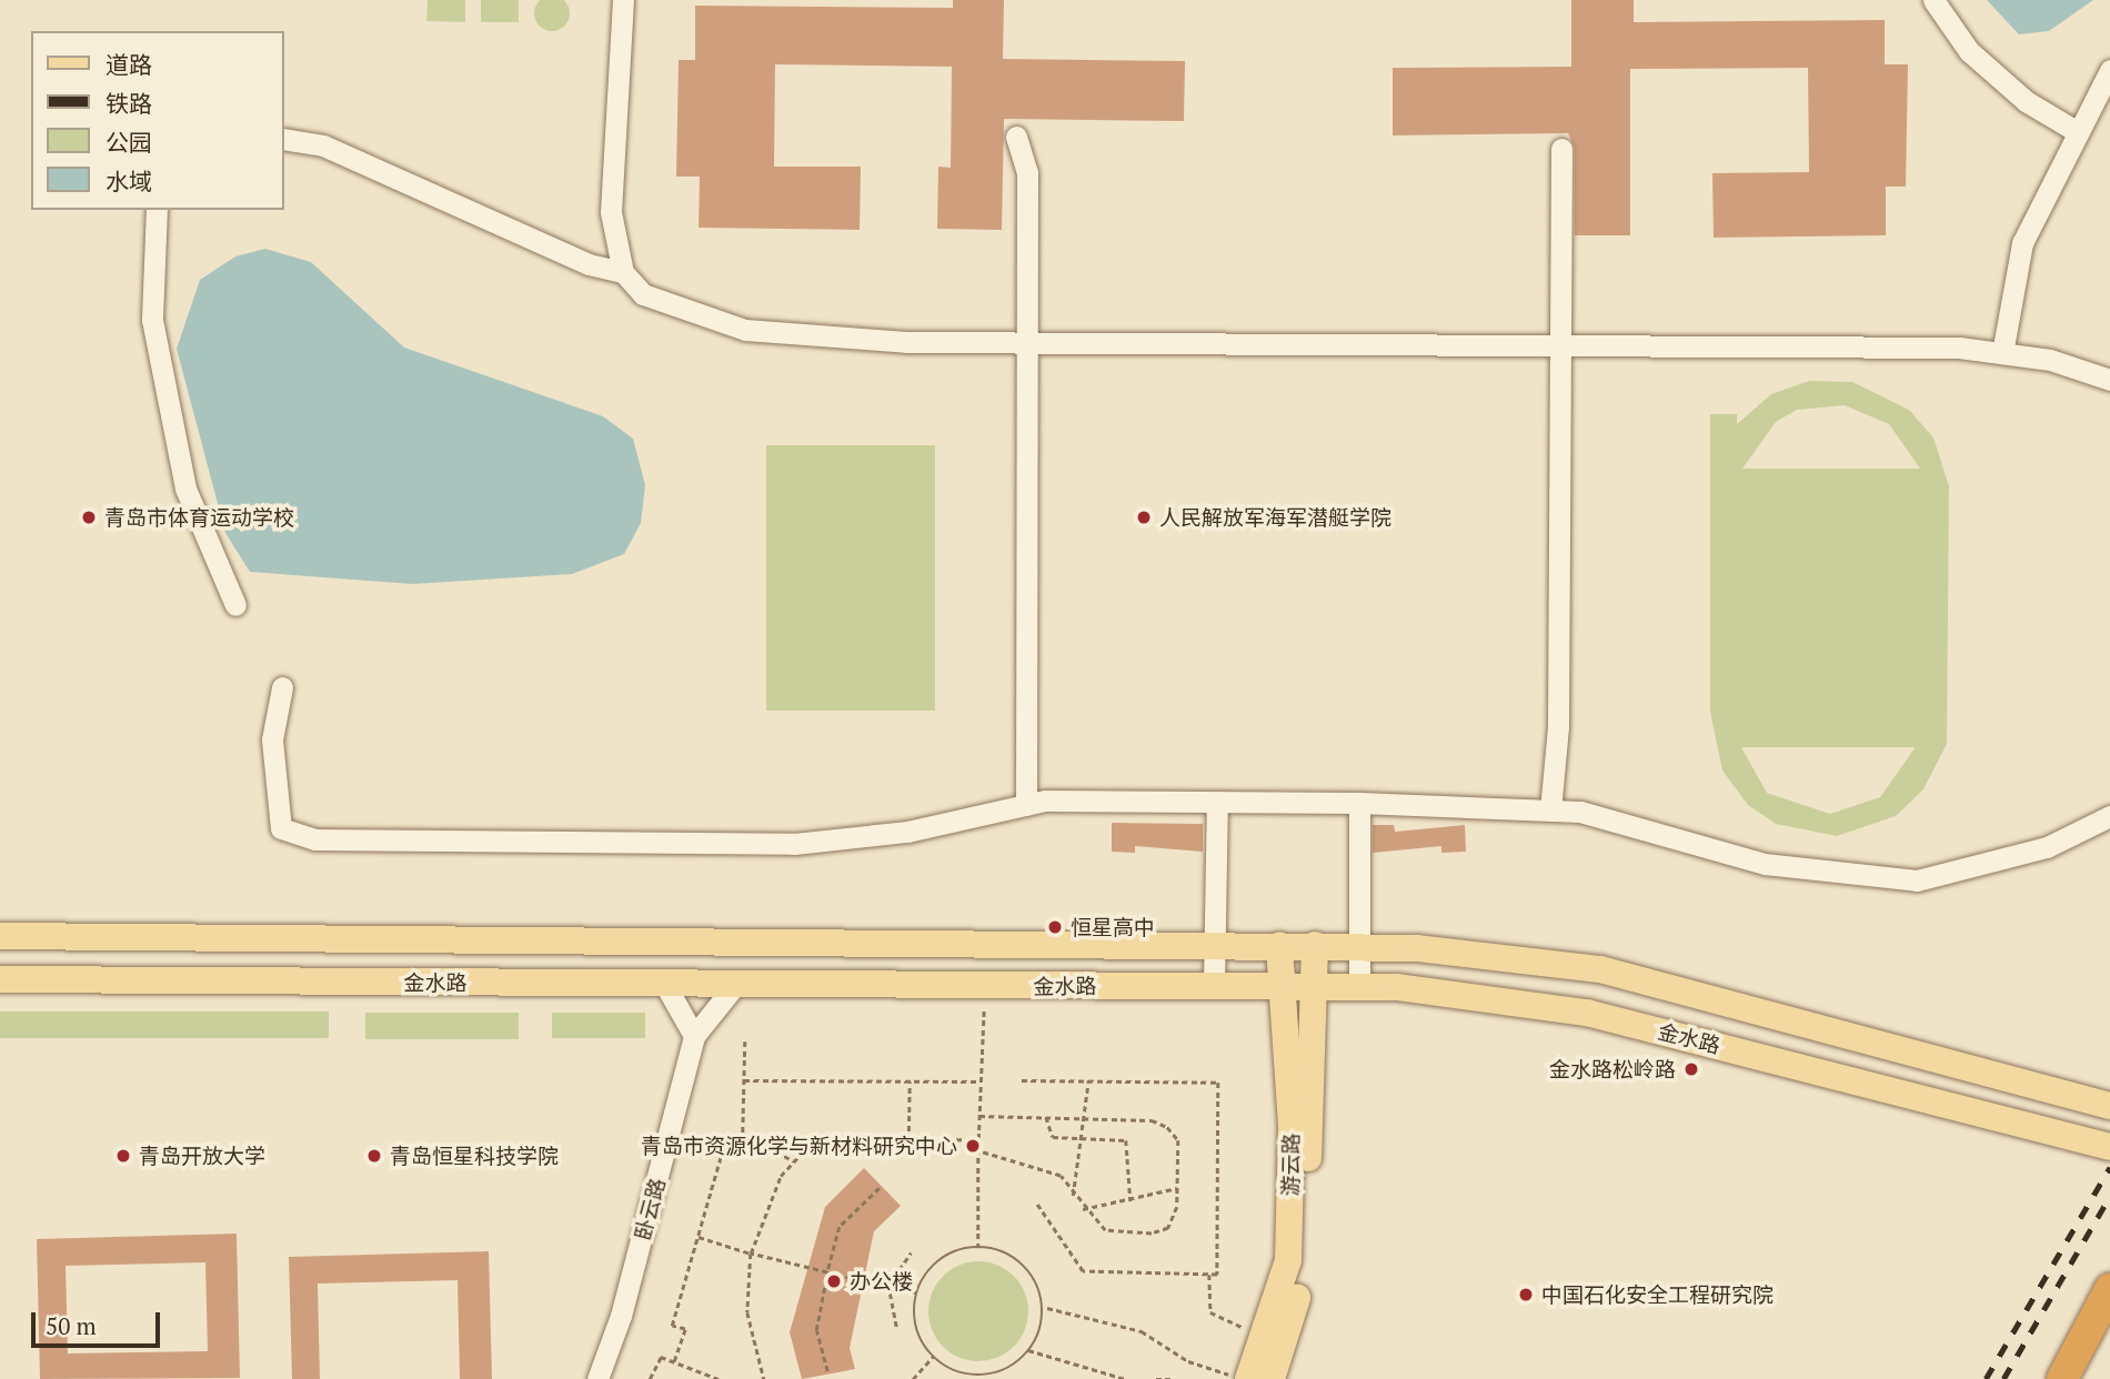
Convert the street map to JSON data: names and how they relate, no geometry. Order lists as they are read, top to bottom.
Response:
{
  "streets": {
    "main road": ["金水路", "游云路"],
    "street": ["卧云路"]
  },
  "crossings": [
    ["金水路", "游云路"],
    ["金水路", "卧云路"]
  ],
  "places": [
    "青岛市体育运动学校",
    "人民解放军海军潜艇学院",
    "恒星高中",
    "金水路松岭路",
    "青岛市资源化学与新材料研究中心",
    "青岛开放大学",
    "青岛恒星科技学院",
    "办公楼",
    "中国石化安全工程研究院"
  ],
  "legend": [
    "道路",
    "铁路",
    "公园",
    "水域"
  ],
  "scale_bar": "50 m"
}
